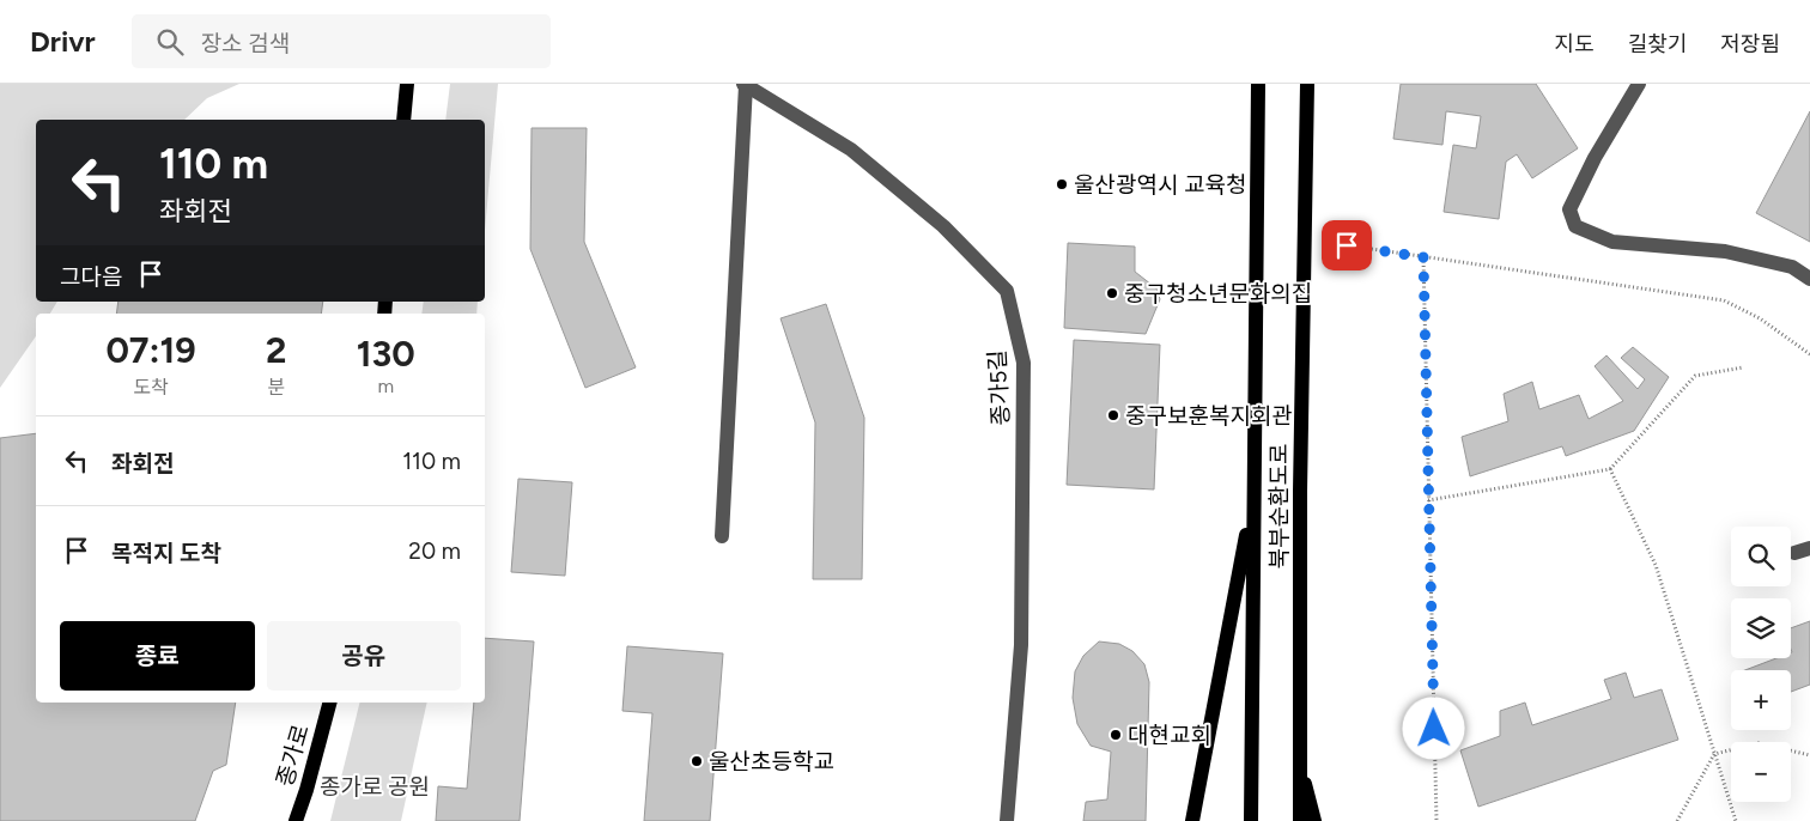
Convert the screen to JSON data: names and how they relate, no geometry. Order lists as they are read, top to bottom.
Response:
{
  "streets": {
    "main road": ["북부순환도로", "종가로"],
    "street": ["종가5길"]
  },
  "parks": ["종가로 공원"],
  "places": [
    "울산광역시 교육청",
    "중구청소년문화의집",
    "중구보훈복지회관",
    "대현교회",
    "울산초등학교"
  ],
  "page": {
    "header": "Drivr",
    "search": "장소 검색",
    "nav": ["지도", "길찾기", "저장됨"],
    "turn": ["110 m", "좌회전"],
    "then": "그다음",
    "eta": [
      "07:19",
      "도착",
      "2",
      "분",
      "130",
      "m"
    ],
    "list": [
      {
        "name": "좌회전",
        "value": "110 m"
      },
      {
        "name": "목적지 도착",
        "value": "20 m"
      }
    ],
    "map_buttons": ["+", "−"],
    "buttons": ["종료", "공유"]
  }
}
